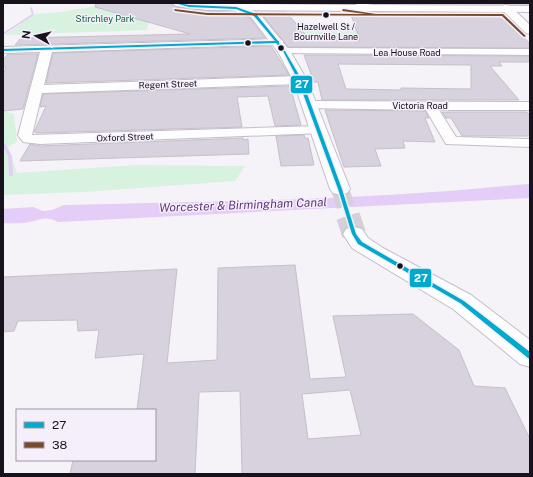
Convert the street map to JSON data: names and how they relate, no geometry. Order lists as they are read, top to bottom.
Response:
{
  "streets": {
    "street": [
      "Lea House Road",
      "Regent Street",
      "Victoria Road",
      "Oxford Street"
    ]
  },
  "crossings": [
    ["Lea House Road", "Oxford Street"],
    ["Regent Street", "Oxford Street"]
  ],
  "water": ["Worcester & Birmingham Canal"],
  "parks": ["Stirchley Park"],
  "places": ["Hazelwell St / Bournville Lane"],
  "lines": ["transit line 27", "transit line 38"],
  "legend": ["27", "38"],
  "north": "left"
}
